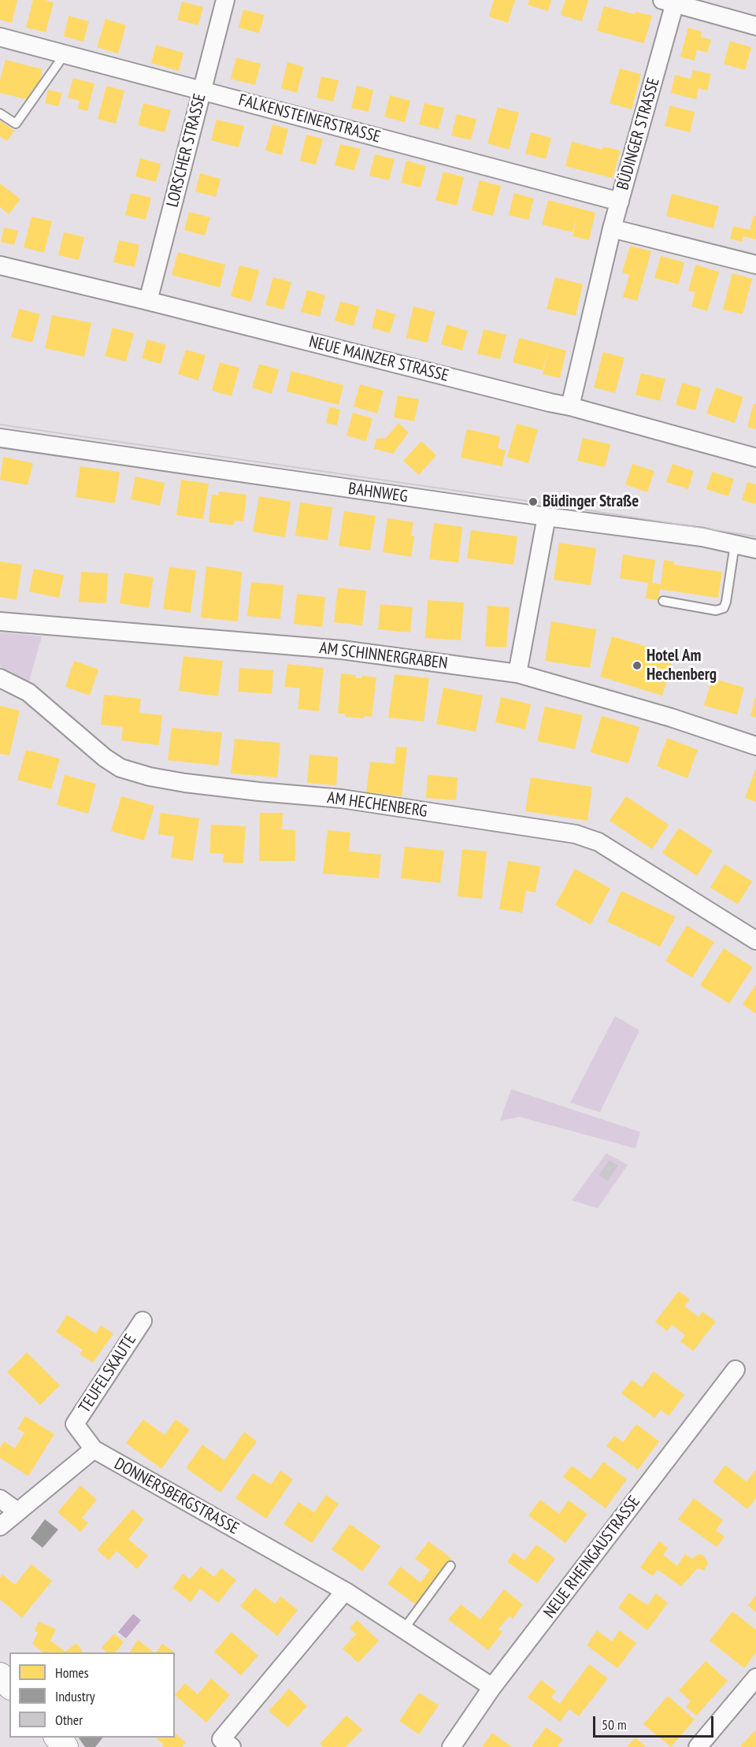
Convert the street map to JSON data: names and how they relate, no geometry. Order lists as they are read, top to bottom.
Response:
{
  "streets": {
    "street": [
      "FALKENSTEINERSTRASSE",
      "BÜDINGER STRASSE",
      "LORSCHER STRASSE",
      "NEUE MAINZER STRASSE",
      "BAHNWEG",
      "AM SCHINNERGRABEN",
      "AM HECHENBERG",
      "TEUFELSKAUTE",
      "DONNERSBERGSTRASSE",
      "NEUE RHEINGAUSTRASSE"
    ]
  },
  "crossings": [
    ["FALKENSTEINERSTRASSE", "BÜDINGER STRASSE"],
    ["FALKENSTEINERSTRASSE", "LORSCHER STRASSE"],
    ["BÜDINGER STRASSE", "NEUE MAINZER STRASSE"],
    ["LORSCHER STRASSE", "NEUE MAINZER STRASSE"],
    ["TEUFELSKAUTE", "DONNERSBERGSTRASSE"],
    ["DONNERSBERGSTRASSE", "NEUE RHEINGAUSTRASSE"]
  ],
  "places": ["Büdinger Straße", "Hotel Am Hechenberg"],
  "legend": ["Homes", "Industry", "Other"],
  "scale_bar": "50 m"
}
